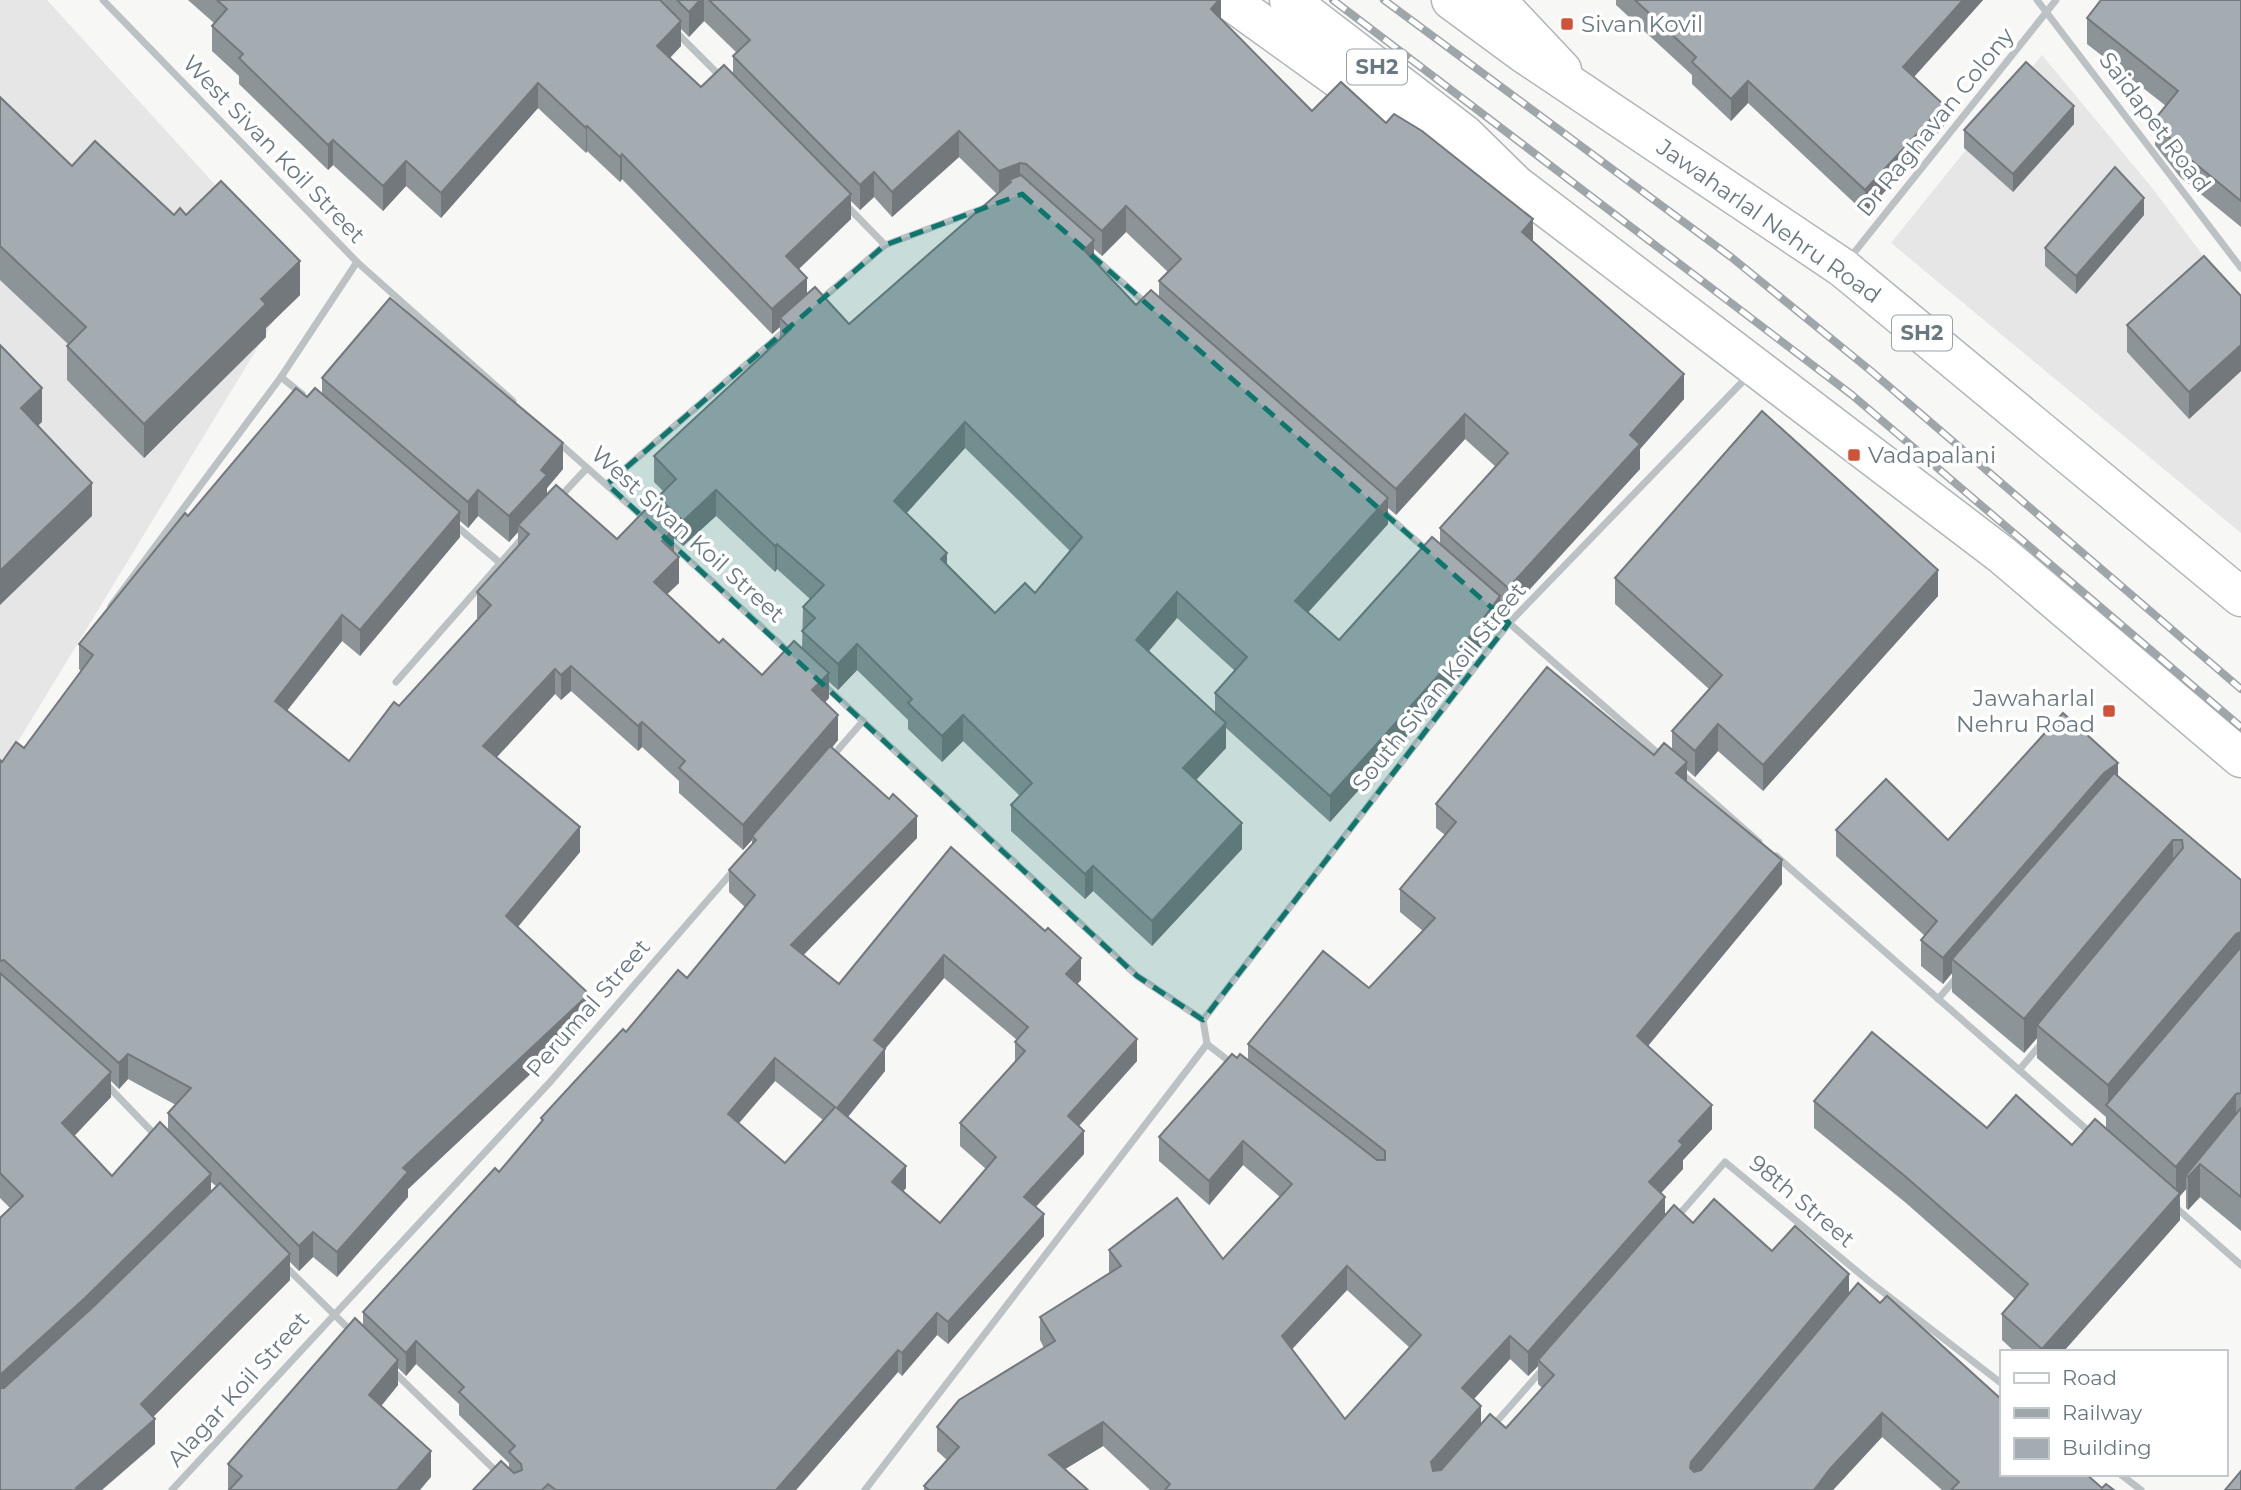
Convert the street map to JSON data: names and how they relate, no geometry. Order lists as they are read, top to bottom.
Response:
{
  "streets": {
    "main road": ["SH2", "Jawaharlal Nehru Road"],
    "street": [
      "Dr Raghavan Colony",
      "Saidapet Road",
      "West Sivan Koil Street",
      "South Sivan Koil Street",
      "Perumal Street",
      "98th Street",
      "Alagar Koil Street"
    ]
  },
  "crossings": [
    ["SH2", "Jawaharlal Nehru Road"],
    ["SH2", "South Sivan Koil Street"],
    ["Dr Raghavan Colony", "Saidapet Road"],
    ["Dr Raghavan Colony", "Jawaharlal Nehru Road"],
    ["Perumal Street", "Alagar Koil Street"]
  ],
  "places": {
    "transit": ["Sivan Kovil", "Vadapalani", "Jawaharlal Nehru Road"]
  },
  "legend": ["Road", "Railway", "Building"]
}
